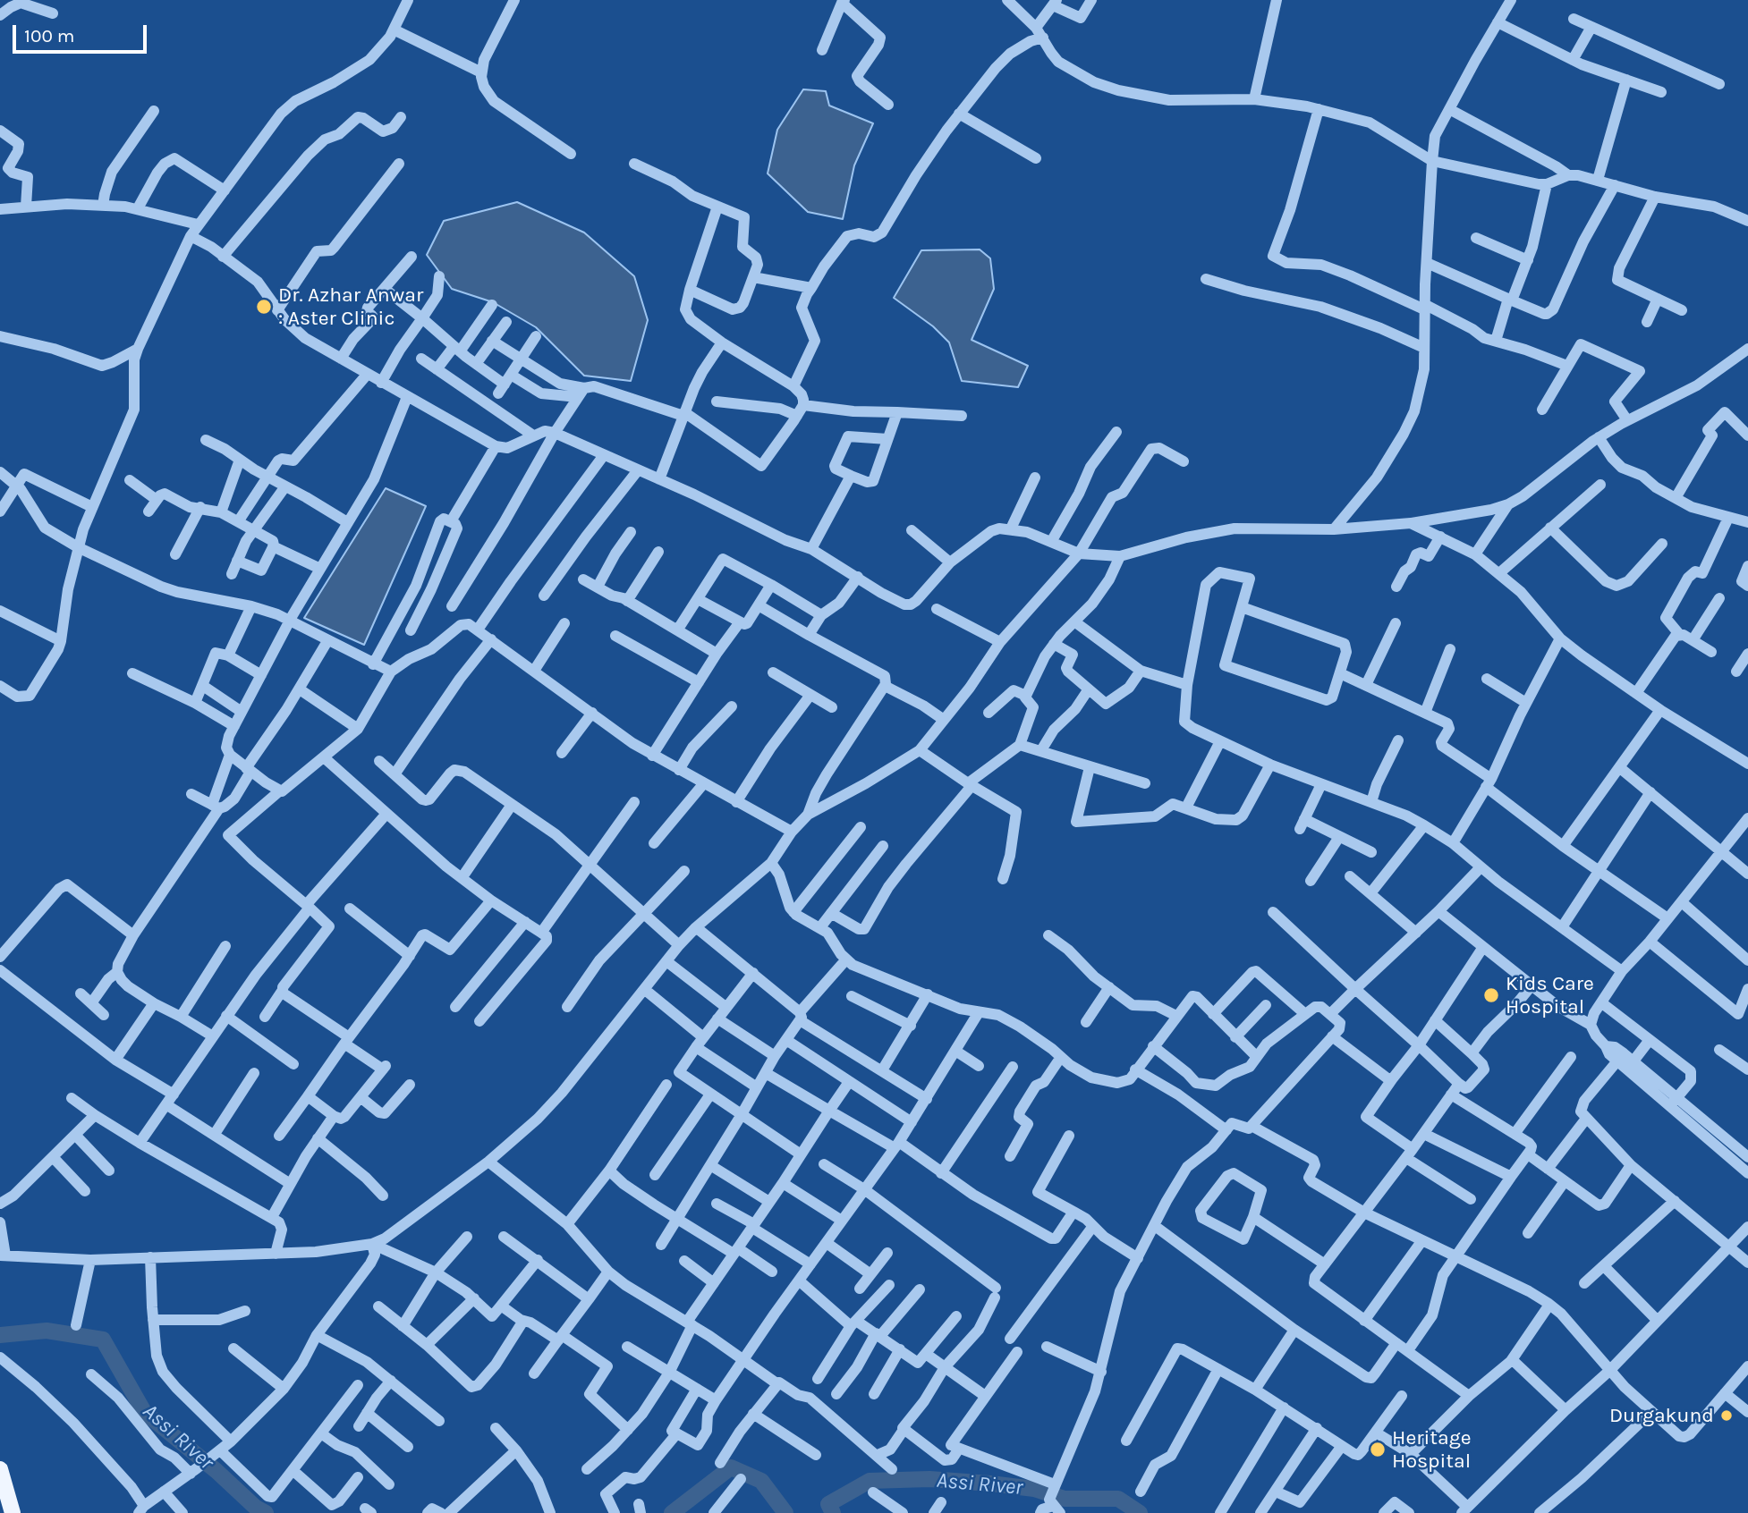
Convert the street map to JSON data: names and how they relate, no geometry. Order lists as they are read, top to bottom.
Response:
{
  "water": ["Assi River"],
  "places": [
    "Dr. Azhar Anwar : Aster Clinic",
    "Kids Care Hospital",
    "Durgakund",
    "Heritage Hospital"
  ],
  "scale_bar": "100 m"
}
